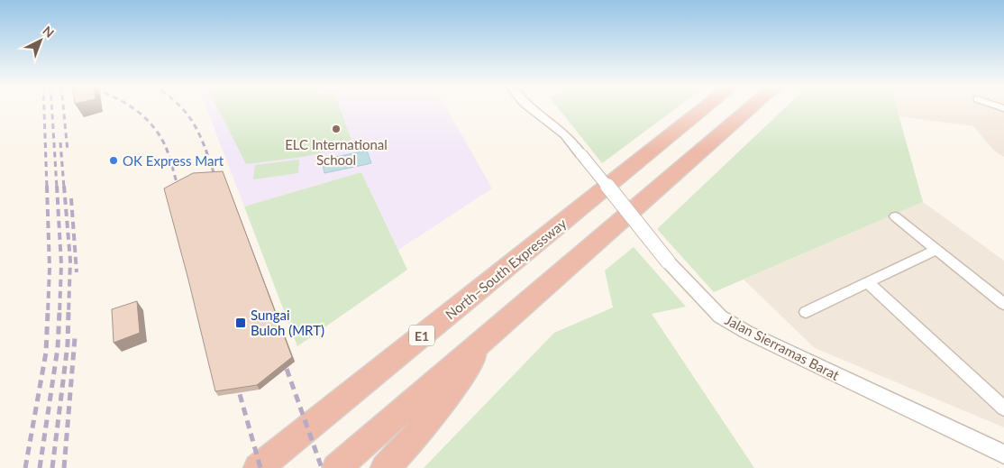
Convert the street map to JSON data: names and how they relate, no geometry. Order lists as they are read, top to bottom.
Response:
{
  "streets": {
    "highway": ["North–South Expressway", "E1"],
    "street": ["Jalan Sierramas Barat"]
  },
  "places": {
    "other": ["ELC International School", "OK Express Mart"],
    "transit": ["Sungai Buloh (MRT)"]
  },
  "north": "top right"
}
